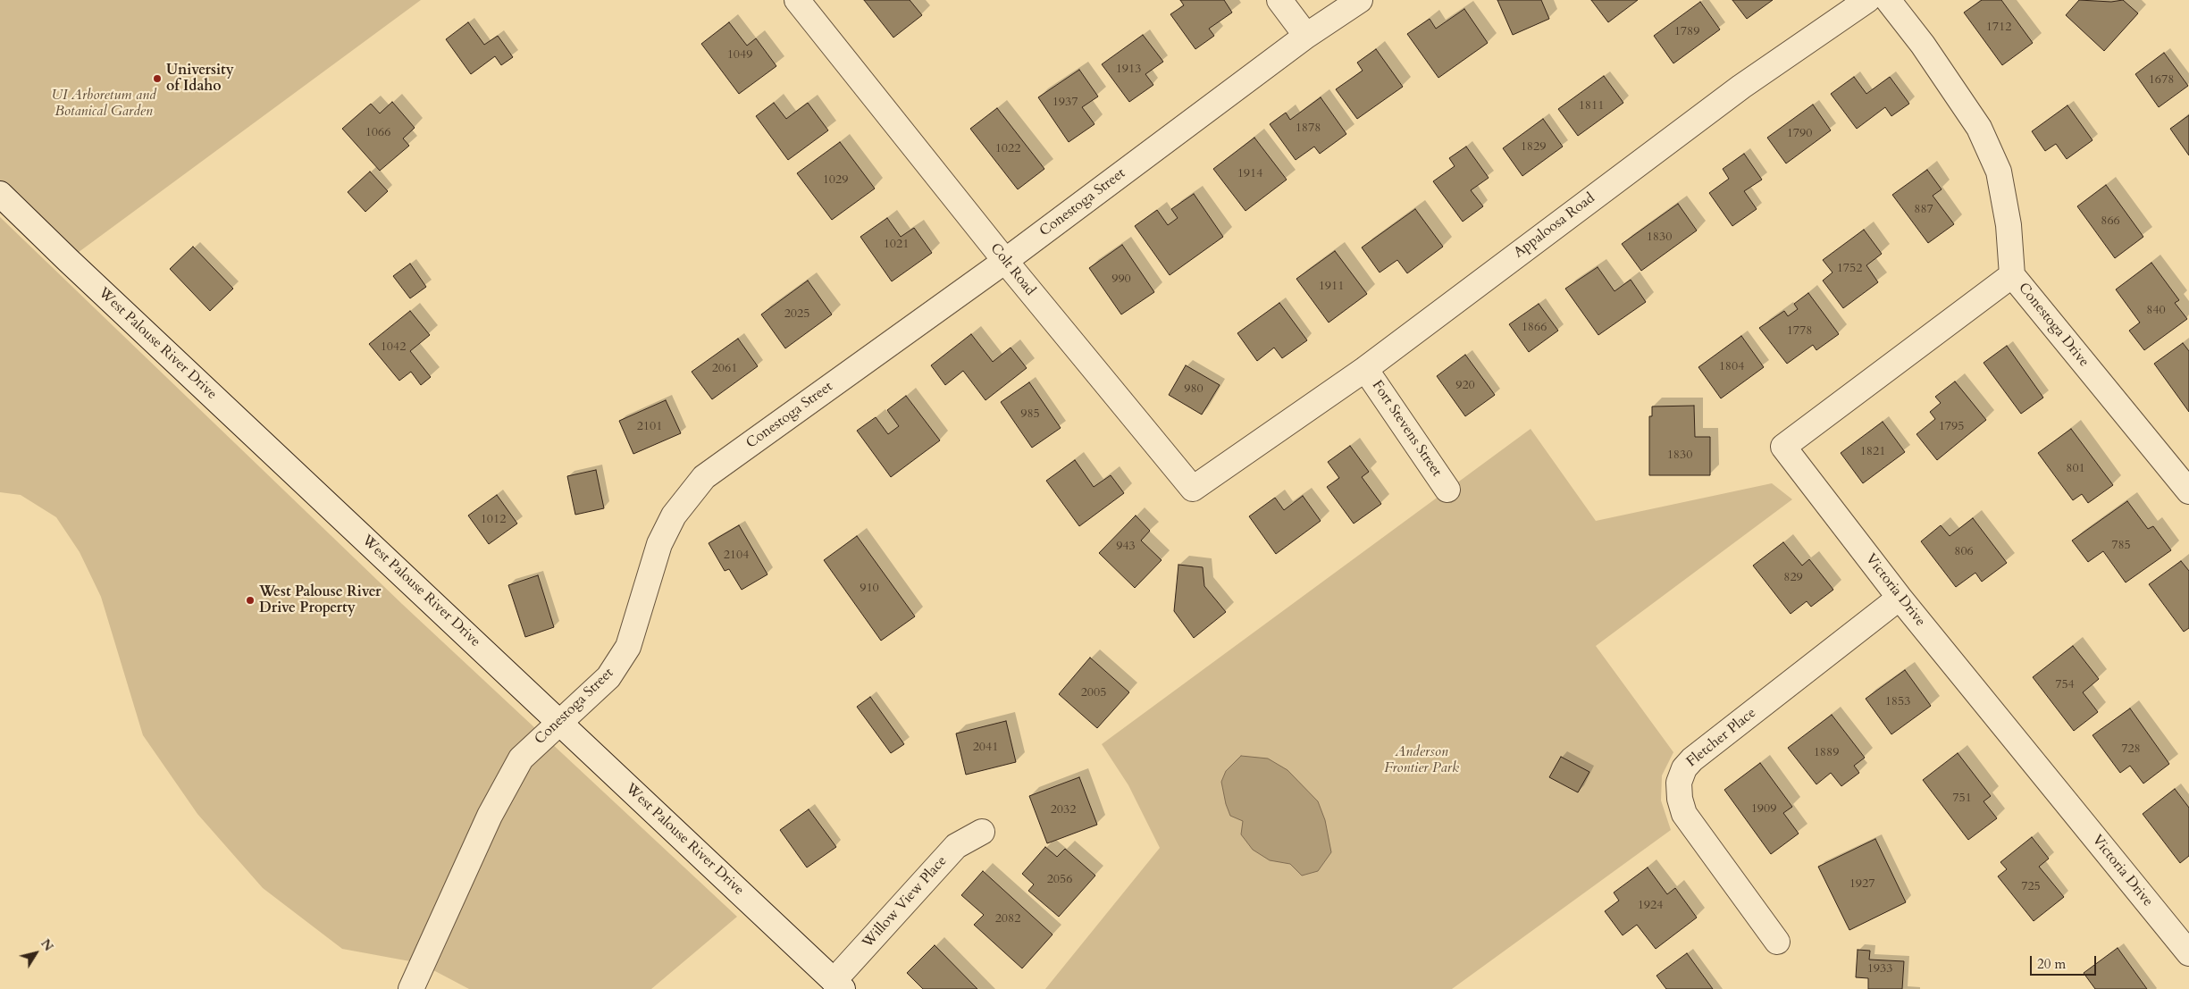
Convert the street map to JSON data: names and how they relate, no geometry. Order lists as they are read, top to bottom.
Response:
{
  "streets": {
    "street": [
      "Conestoga Street",
      "Appaloosa Road",
      "Colt Road",
      "Conestoga Drive",
      "West Palouse River Drive",
      "Fort Stevens Street",
      "Victoria Drive",
      "Fletcher Place",
      "Willow View Place"
    ]
  },
  "crossings": [
    ["Conestoga Street", "Colt Road"],
    ["Conestoga Street", "West Palouse River Drive"],
    ["Appaloosa Road", "Colt Road"],
    ["Appaloosa Road", "Fort Stevens Street"],
    ["Conestoga Drive", "Victoria Drive"],
    ["West Palouse River Drive", "Willow View Place"],
    ["Victoria Drive", "Fletcher Place"]
  ],
  "parks": ["UI Arboretum and Botanical Garden", "Anderson Frontier Park"],
  "places": ["University of Idaho", "West Palouse River Drive Property"],
  "house_numbers": [
    "1712",
    "1789",
    "1049",
    "1913",
    "1678",
    "1937",
    "1811",
    "1878",
    "1066",
    "1790",
    "1829",
    "1022",
    "1914",
    "1029",
    "887",
    "866",
    "1830",
    "1021",
    "1752",
    "990",
    "1911",
    "840",
    "2025",
    "1866",
    "1778",
    "1042",
    "1804",
    "2061",
    "920",
    "980",
    "985",
    "2101",
    "1795",
    "1821",
    "1830",
    "801",
    "1012",
    "785",
    "943",
    "806",
    "2104",
    "829",
    "910",
    "754",
    "2005",
    "1853",
    "2041",
    "728",
    "1889",
    "751",
    "1909",
    "2032",
    "2056",
    "1927",
    "725",
    "1924",
    "2082",
    "1933"
  ],
  "scale_bar": "20 m",
  "north": "top right"
}
